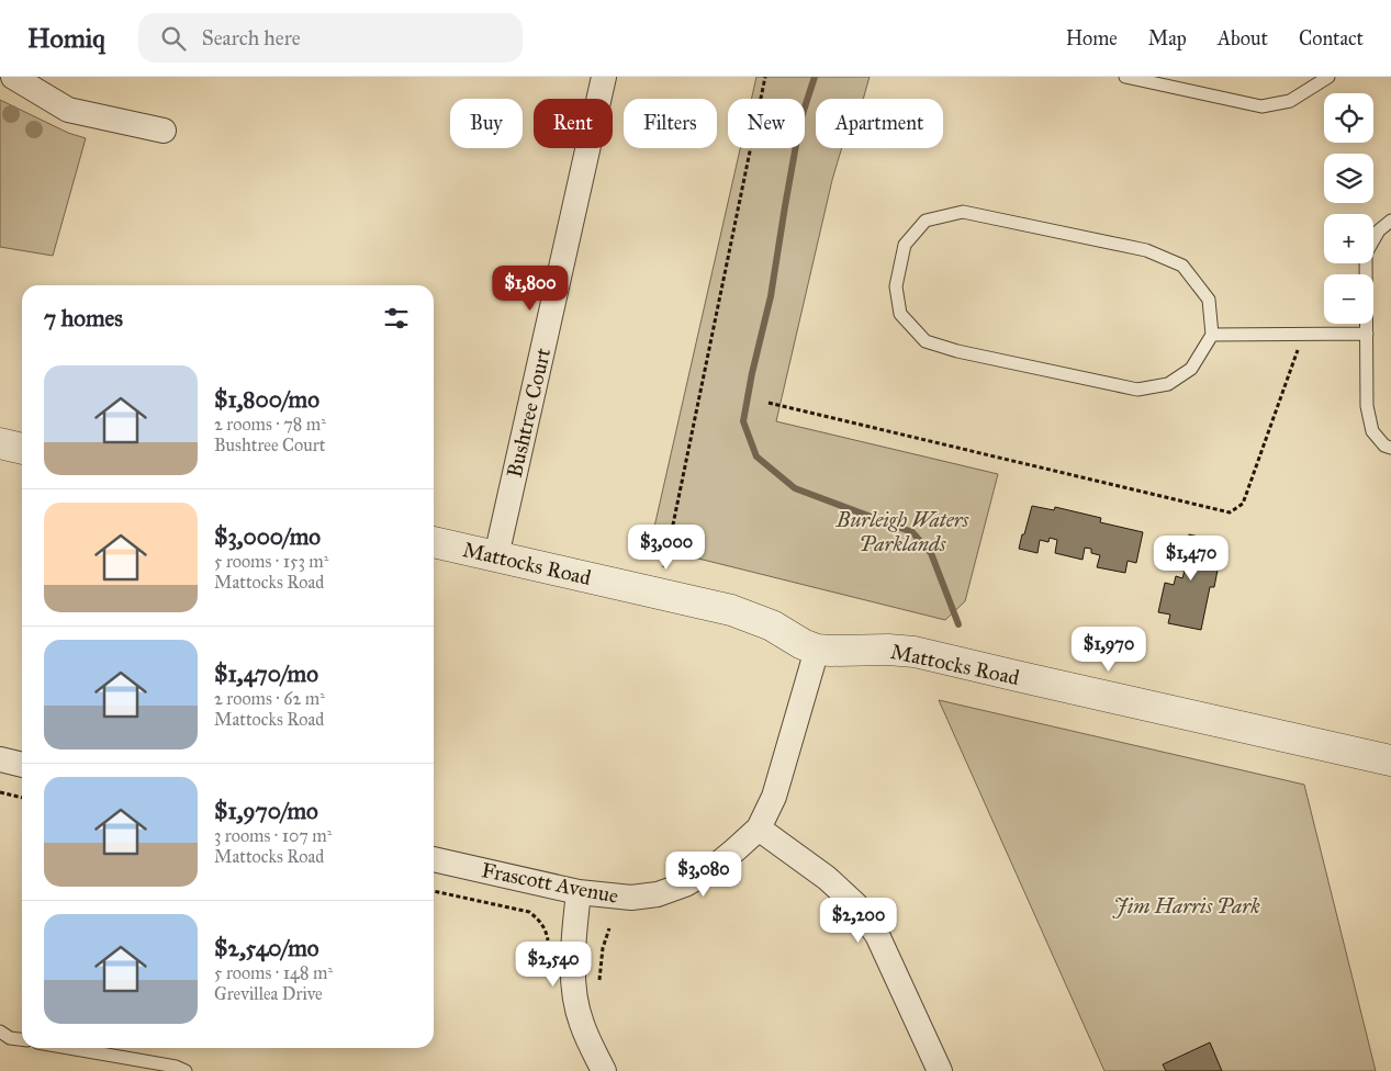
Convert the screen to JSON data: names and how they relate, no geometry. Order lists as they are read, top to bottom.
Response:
{
  "streets": {
    "street": ["Bushtree Court", "Mattocks Road", "Frascott Avenue"]
  },
  "crossings": [
    ["Bushtree Court", "Mattocks Road"],
    ["Mattocks Road", "Frascott Avenue"]
  ],
  "parks": ["Burleigh Waters Parklands", "Jim Harris Park"],
  "page": {
    "header": "Homiq",
    "search": "Search here",
    "nav": [
      "Home",
      "Map",
      "About",
      "Contact"
    ],
    "map_buttons": ["+", "−"],
    "chip": [
      "Buy",
      "Rent",
      "Filters",
      "New",
      "Apartment"
    ],
    "price": [
      "$1,800",
      "$3,000",
      "$1,470",
      "$1,970",
      "$3,080",
      "$2,200",
      "$2,540"
    ],
    "heading": "7 homes",
    "list": [
      {
        "name": "$1,800/mo",
        "note": "2 rooms · 78 m² · Bushtree Court"
      },
      {
        "name": "$3,000/mo",
        "note": "5 rooms · 153 m² · Mattocks Road"
      },
      {
        "name": "$1,470/mo",
        "note": "2 rooms · 62 m² · Mattocks Road"
      },
      {
        "name": "$1,970/mo",
        "note": "3 rooms · 107 m² · Mattocks Road"
      },
      {
        "name": "$2,540/mo",
        "note": "5 rooms · 148 m² · Grevillea Drive"
      }
    ]
  }
}
